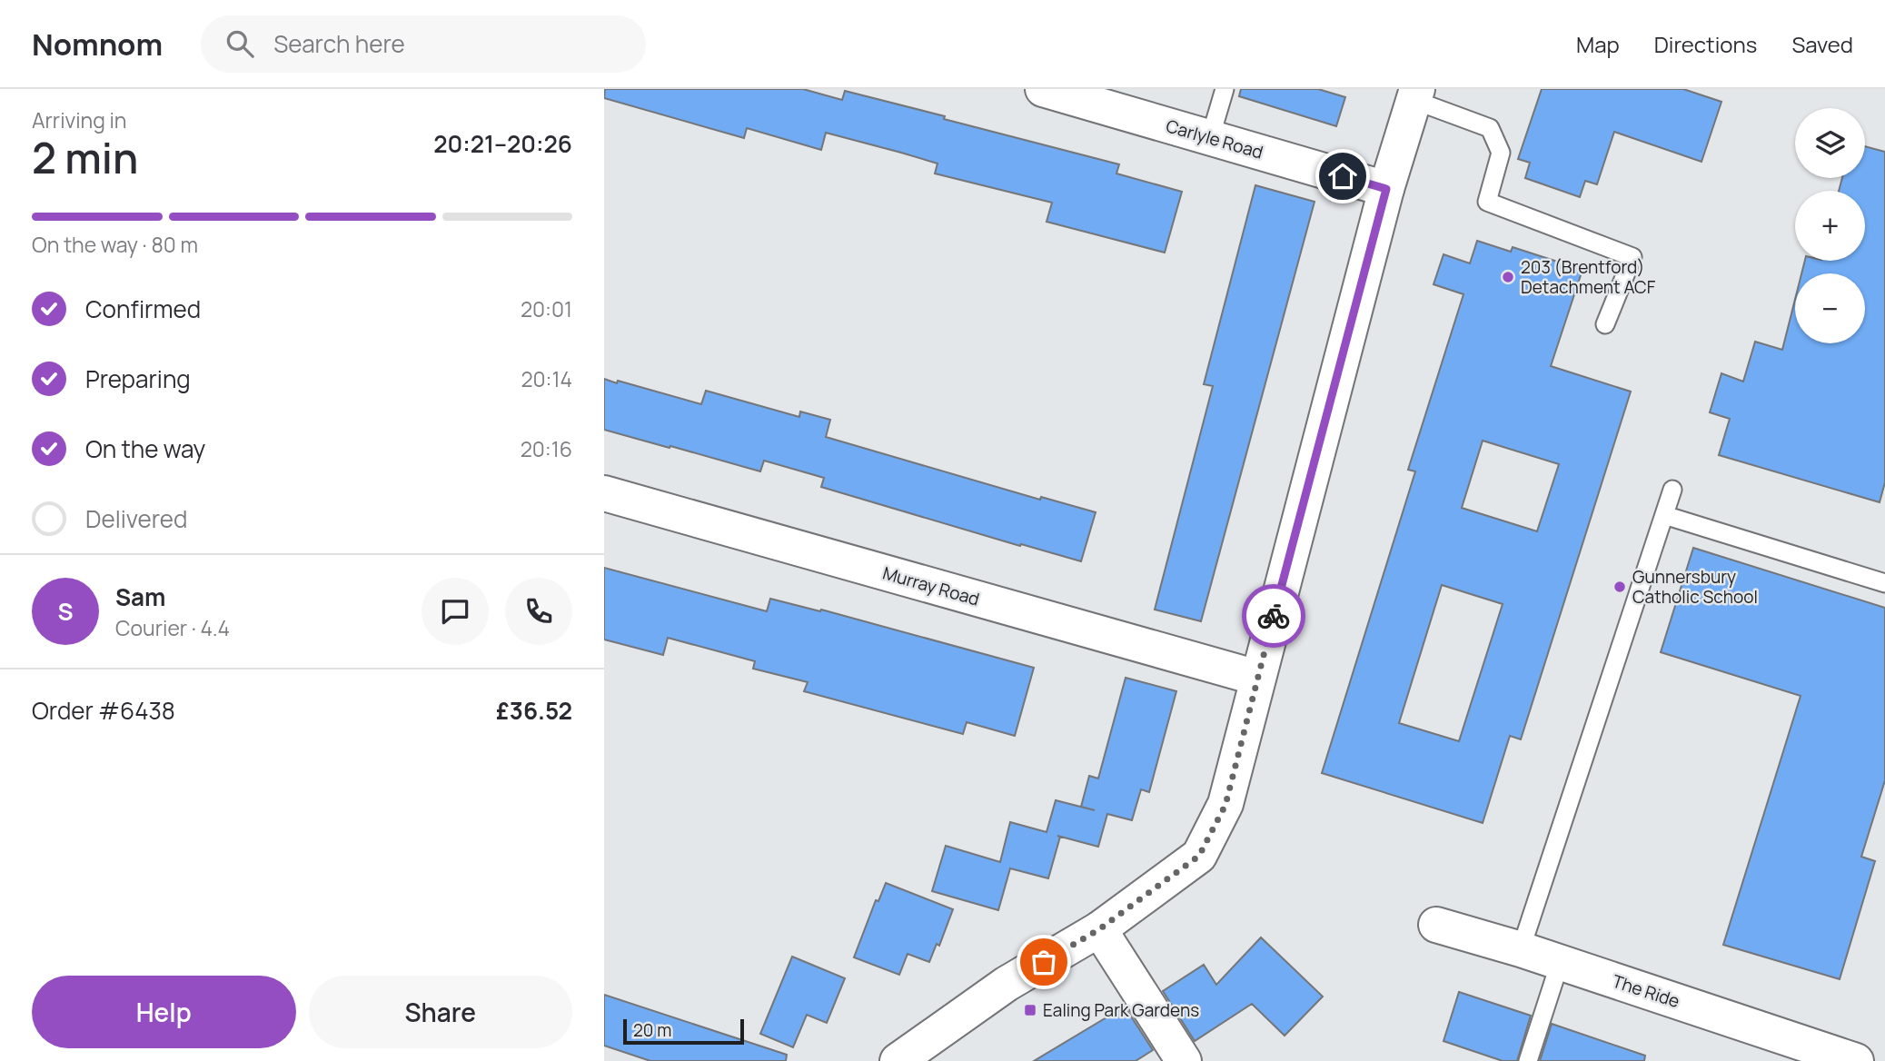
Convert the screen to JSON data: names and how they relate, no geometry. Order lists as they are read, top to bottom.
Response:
{
  "streets": {
    "street": ["Carlyle Road", "Murray Road", "The Ride"]
  },
  "places": {
    "other": ["203 (Brentford) Detachment ACF", "Gunnersbury Catholic School"],
    "transit": ["Ealing Park Gardens"]
  },
  "scale_bar": "20 m",
  "page": {
    "header": "Nomnom",
    "search": "Search here",
    "nav": ["Map", "Directions", "Saved"],
    "heading": ["2 min", "Arriving in", "20:21–20:26"],
    "panel": [
      "Sam",
      "Courier · 4.4",
      "Order #6438",
      "£36.52"
    ],
    "map_buttons": ["+", "−"],
    "bar": "On the way · 80 m",
    "list": [
      ["Confirmed", "20:01"],
      ["Preparing", "20:14"],
      ["On the way", "20:16"],
      "Delivered"
    ],
    "round": "S",
    "buttons": ["Help", "Share"],
    "scale": "20 m"
  }
}
